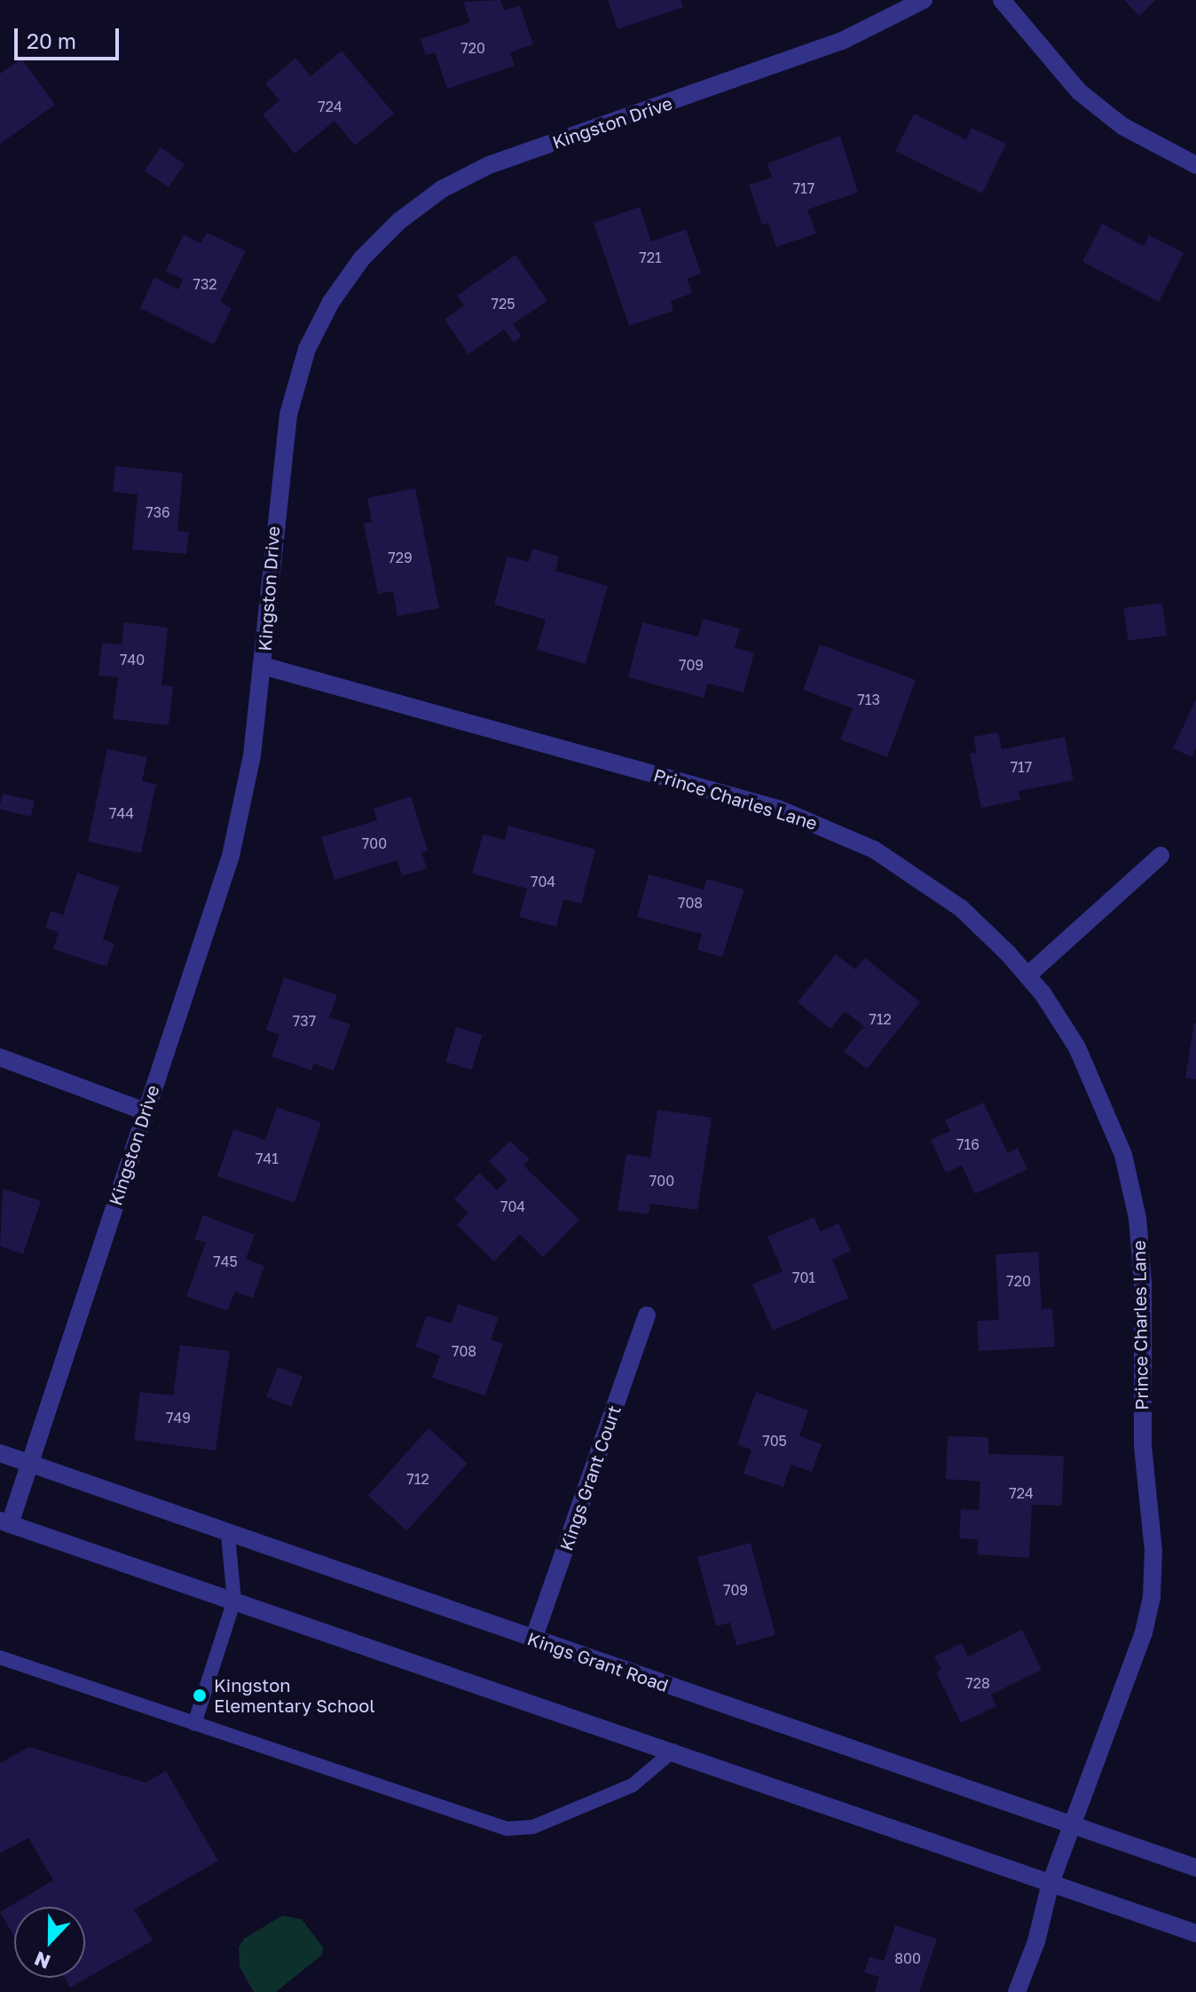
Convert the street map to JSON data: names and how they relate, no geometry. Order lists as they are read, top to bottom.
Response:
{
  "streets": {
    "street": [
      "Kingston Drive",
      "Prince Charles Lane",
      "Kings Grant Court",
      "Kings Grant Road"
    ]
  },
  "crossings": [
    ["Kingston Drive", "Prince Charles Lane"],
    ["Kingston Drive", "Kings Grant Road"],
    ["Prince Charles Lane", "Kings Grant Road"],
    ["Kings Grant Court", "Kings Grant Road"]
  ],
  "places": ["Kingston Elementary School"],
  "house_numbers": [
    "720",
    "724",
    "717",
    "721",
    "732",
    "725",
    "736",
    "729",
    "740",
    "709",
    "713",
    "717",
    "744",
    "700",
    "704",
    "708",
    "712",
    "737",
    "716",
    "741",
    "700",
    "704",
    "745",
    "701",
    "720",
    "708",
    "749",
    "705",
    "712",
    "724",
    "709",
    "728",
    "800"
  ],
  "scale_bar": "20 m",
  "north": "bottom"
}
